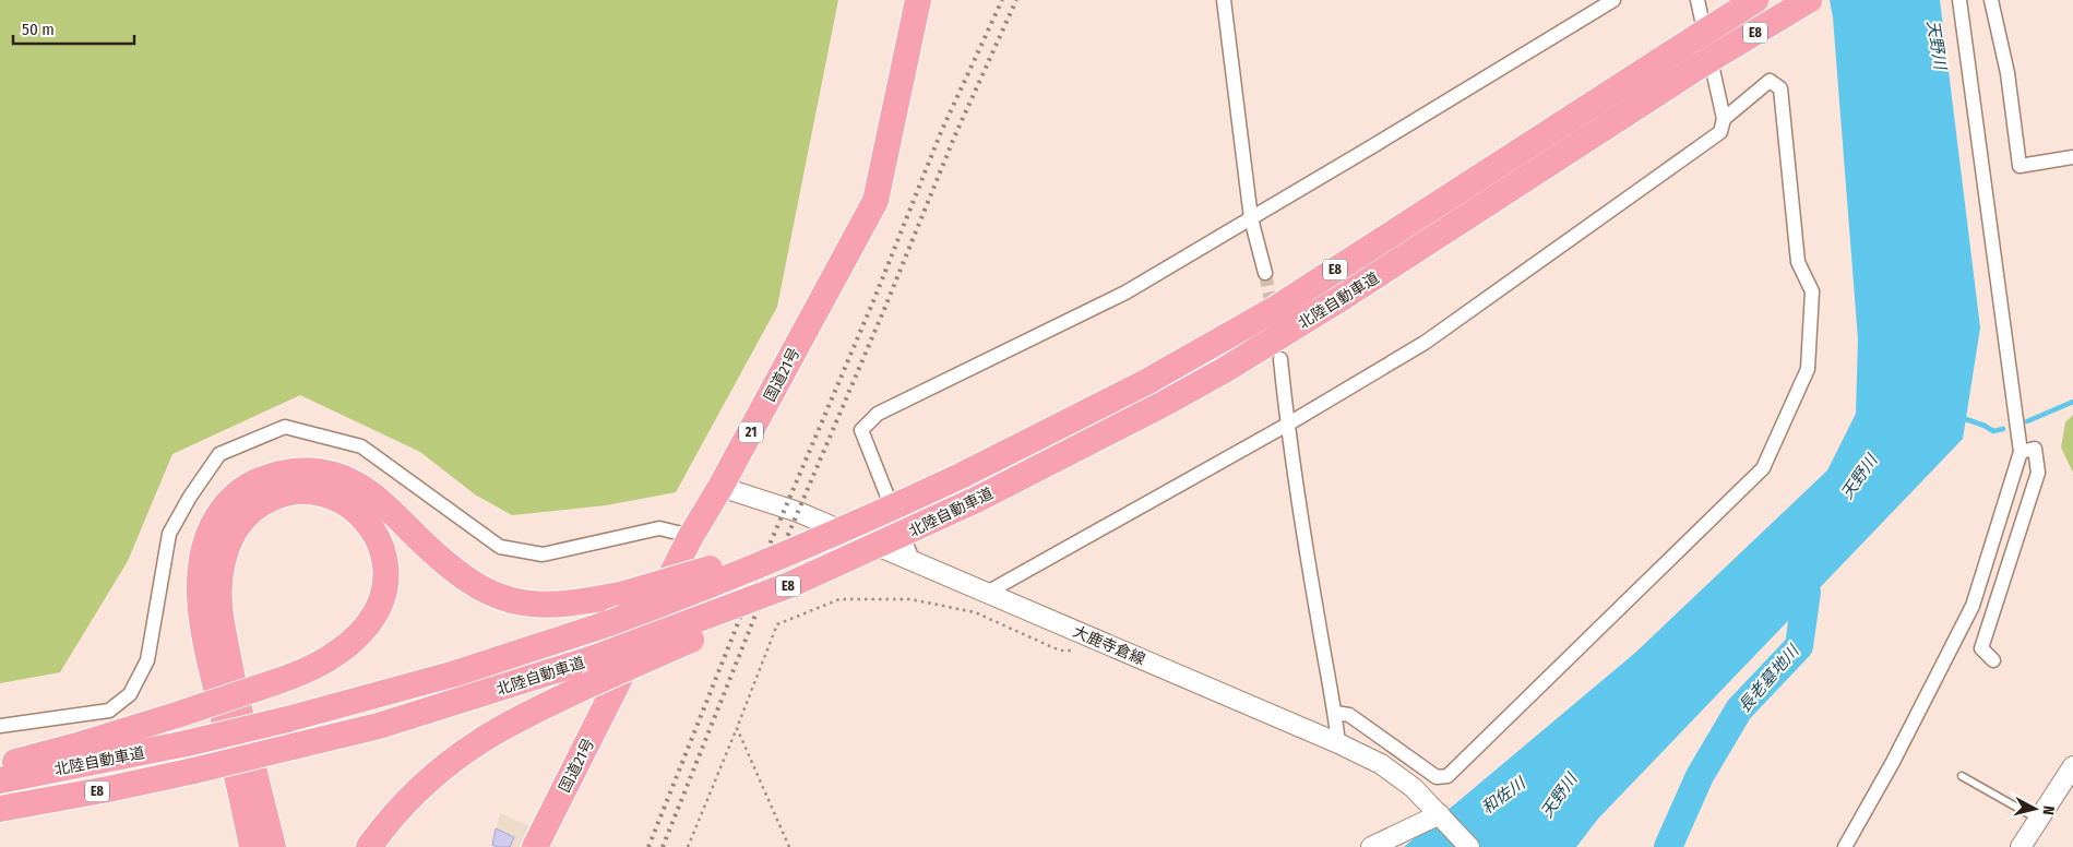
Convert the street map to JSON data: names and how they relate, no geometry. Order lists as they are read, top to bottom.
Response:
{
  "streets": {
    "highway": [
      "E8",
      "北陸自動車道",
      "国道21号",
      "21"
    ],
    "main road": ["大鹿寺倉線"]
  },
  "crossings": [
    ["国道21号", "大鹿寺倉線"]
  ],
  "water": ["天野川", "長老墓地川", "和佐川"],
  "scale_bar": "50 m",
  "north": "right"
}
